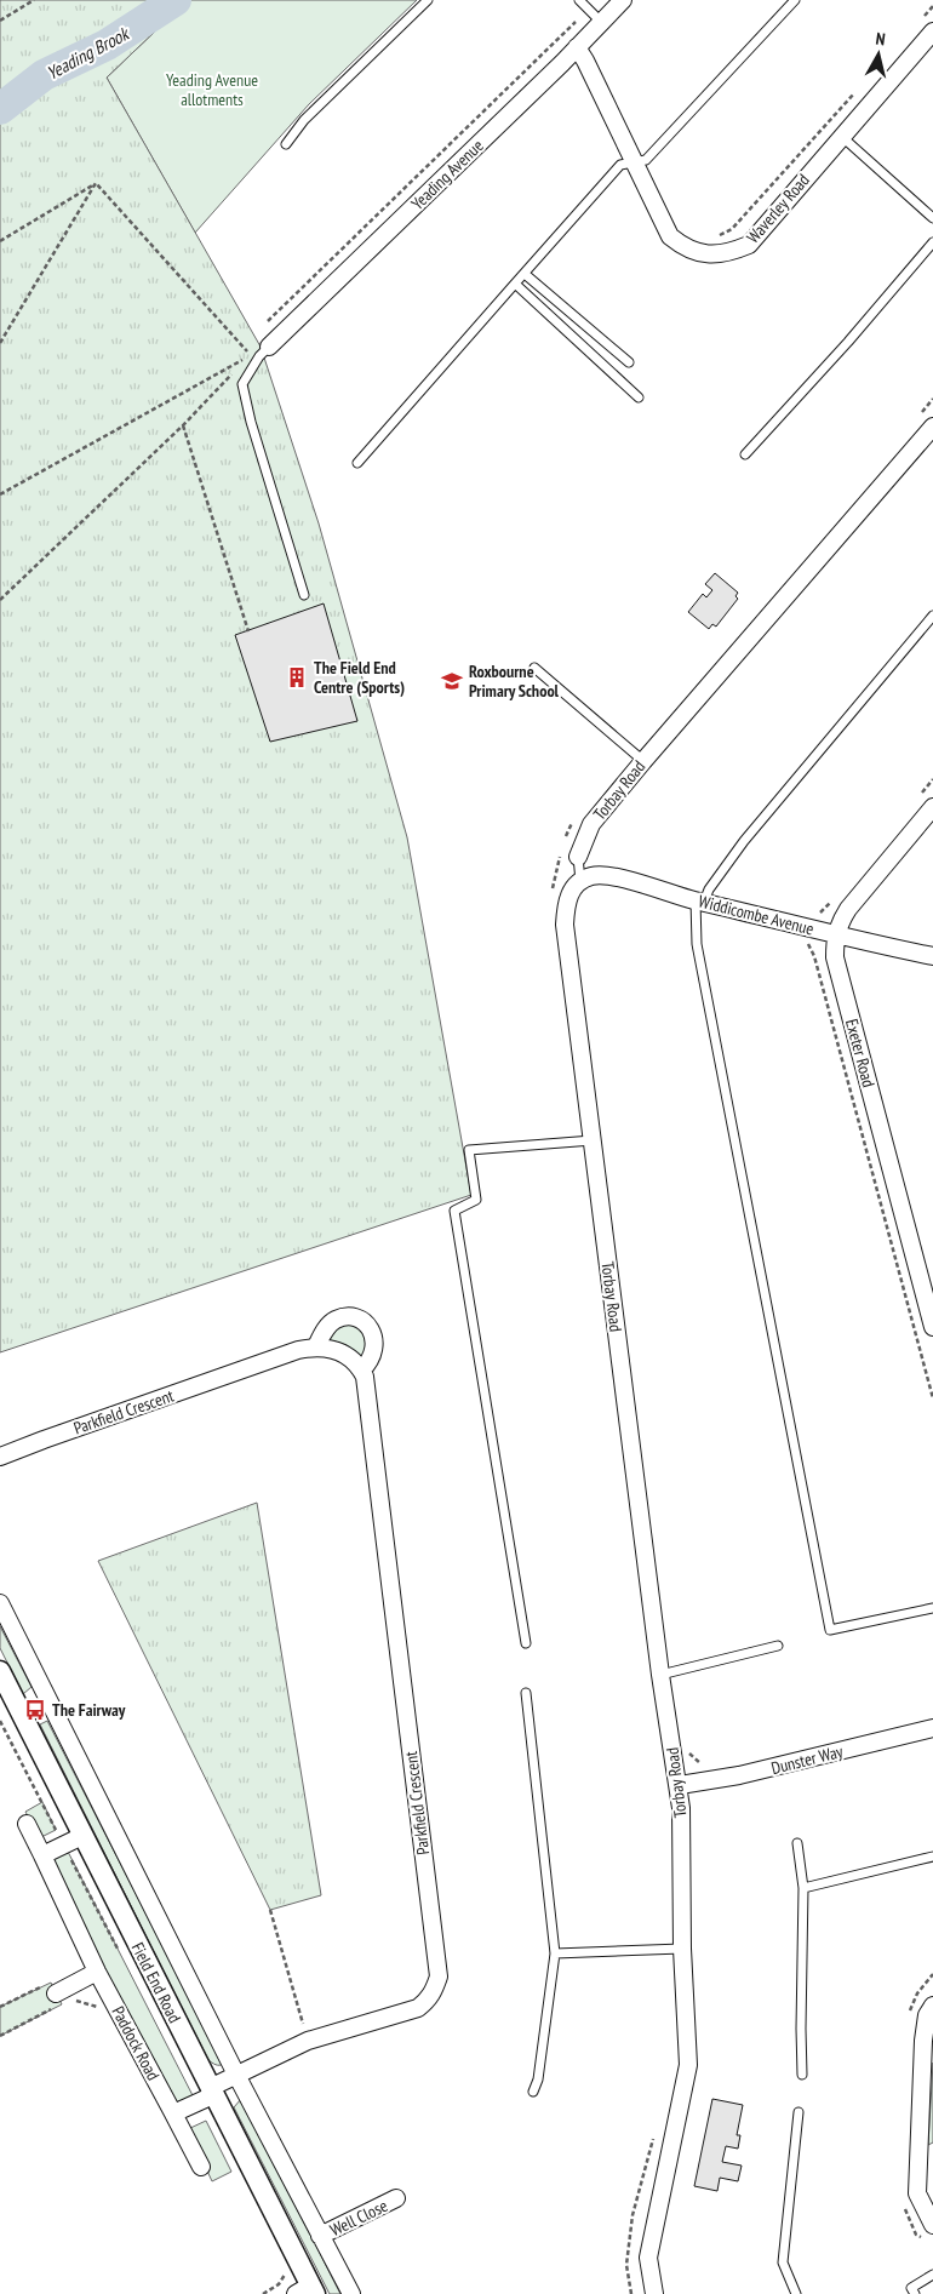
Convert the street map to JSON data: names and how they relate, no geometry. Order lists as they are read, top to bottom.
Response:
{
  "streets": {
    "street": [
      "Yeading Avenue",
      "Waverley Road",
      "Torbay Road",
      "Widdicombe Avenue",
      "Exeter Road",
      "Parkfield Crescent",
      "Dunster Way",
      "Field End Road",
      "Paddock Road",
      "Well Close"
    ]
  },
  "crossings": [
    ["Yeading Avenue", "Waverley Road"],
    ["Torbay Road", "Widdicombe Avenue"],
    ["Torbay Road", "Dunster Way"],
    ["Widdicombe Avenue", "Exeter Road"],
    ["Parkfield Crescent", "Field End Road"]
  ],
  "water": ["Yeading Brook"],
  "parks": ["Yeading Avenue allotments"],
  "places": {
    "building": ["The Field End Centre (Sports)"],
    "school or university": ["Roxbourne Primary School"],
    "bus stop": ["The Fairway"]
  },
  "north": "top"
}
